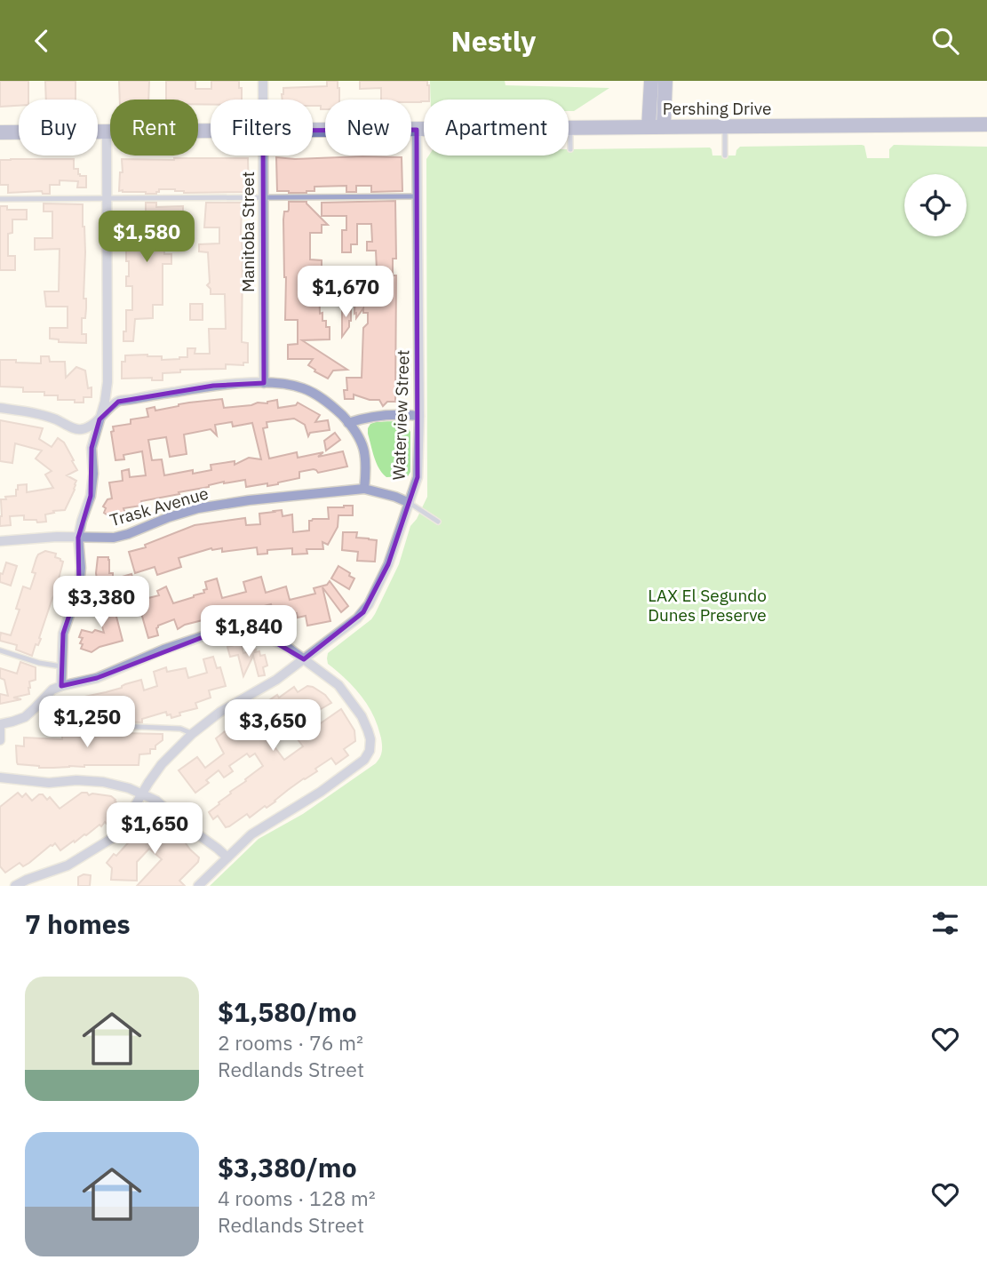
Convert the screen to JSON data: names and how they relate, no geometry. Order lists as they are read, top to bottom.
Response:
{
  "streets": {
    "main road": ["Pershing Drive"],
    "street": ["Manitoba Street", "Waterview Street", "Trask Avenue"]
  },
  "crossings": [
    ["Pershing Drive", "Waterview Street"]
  ],
  "parks": ["LAX El Segundo Dunes Preserve"],
  "page": {
    "header": "Nestly",
    "chip": [
      "Buy",
      "Rent",
      "Filters",
      "New",
      "Apartment"
    ],
    "price": [
      "$1,580",
      "$1,670",
      "$3,380",
      "$1,840",
      "$1,250",
      "$3,650",
      "$1,650"
    ],
    "heading": "7 homes",
    "list": [
      {
        "name": "$1,580/mo",
        "note": "2 rooms · 76 m² · Redlands Street"
      },
      {
        "name": "$3,380/mo",
        "note": "4 rooms · 128 m² · Redlands Street"
      }
    ]
  }
}
